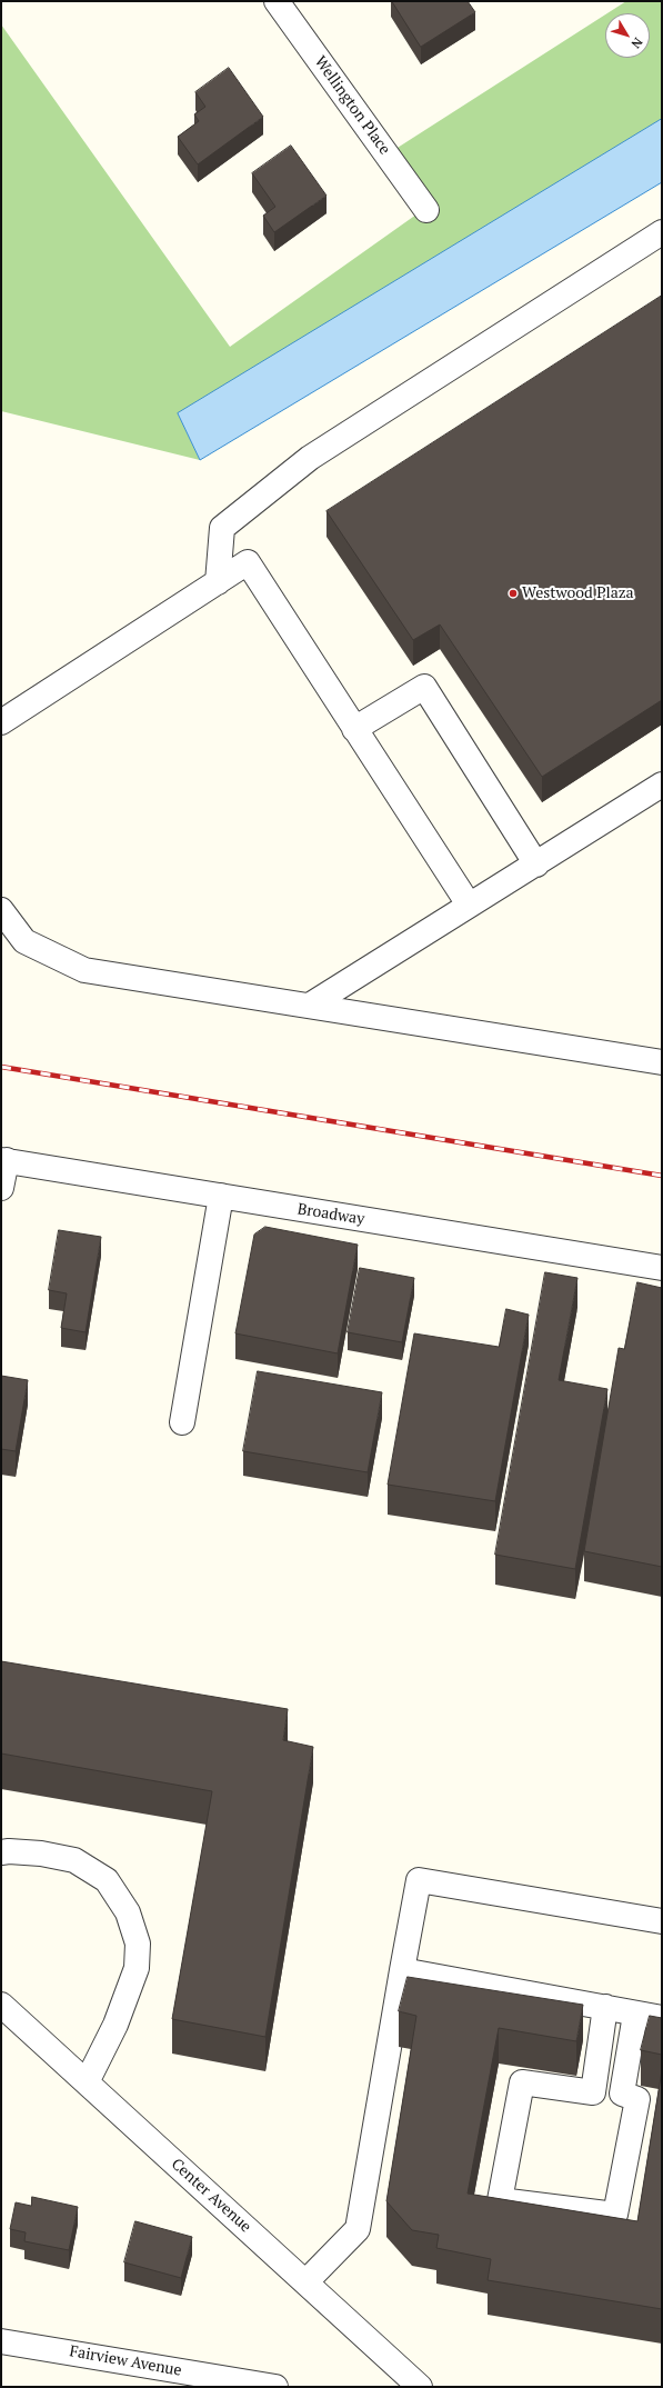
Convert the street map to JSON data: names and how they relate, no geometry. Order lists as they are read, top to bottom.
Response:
{
  "streets": {
    "street": [
      "Wellington Place",
      "Broadway",
      "Center Avenue",
      "Fairview Avenue"
    ]
  },
  "places": ["Westwood Plaza"],
  "north": "bottom right"
}
